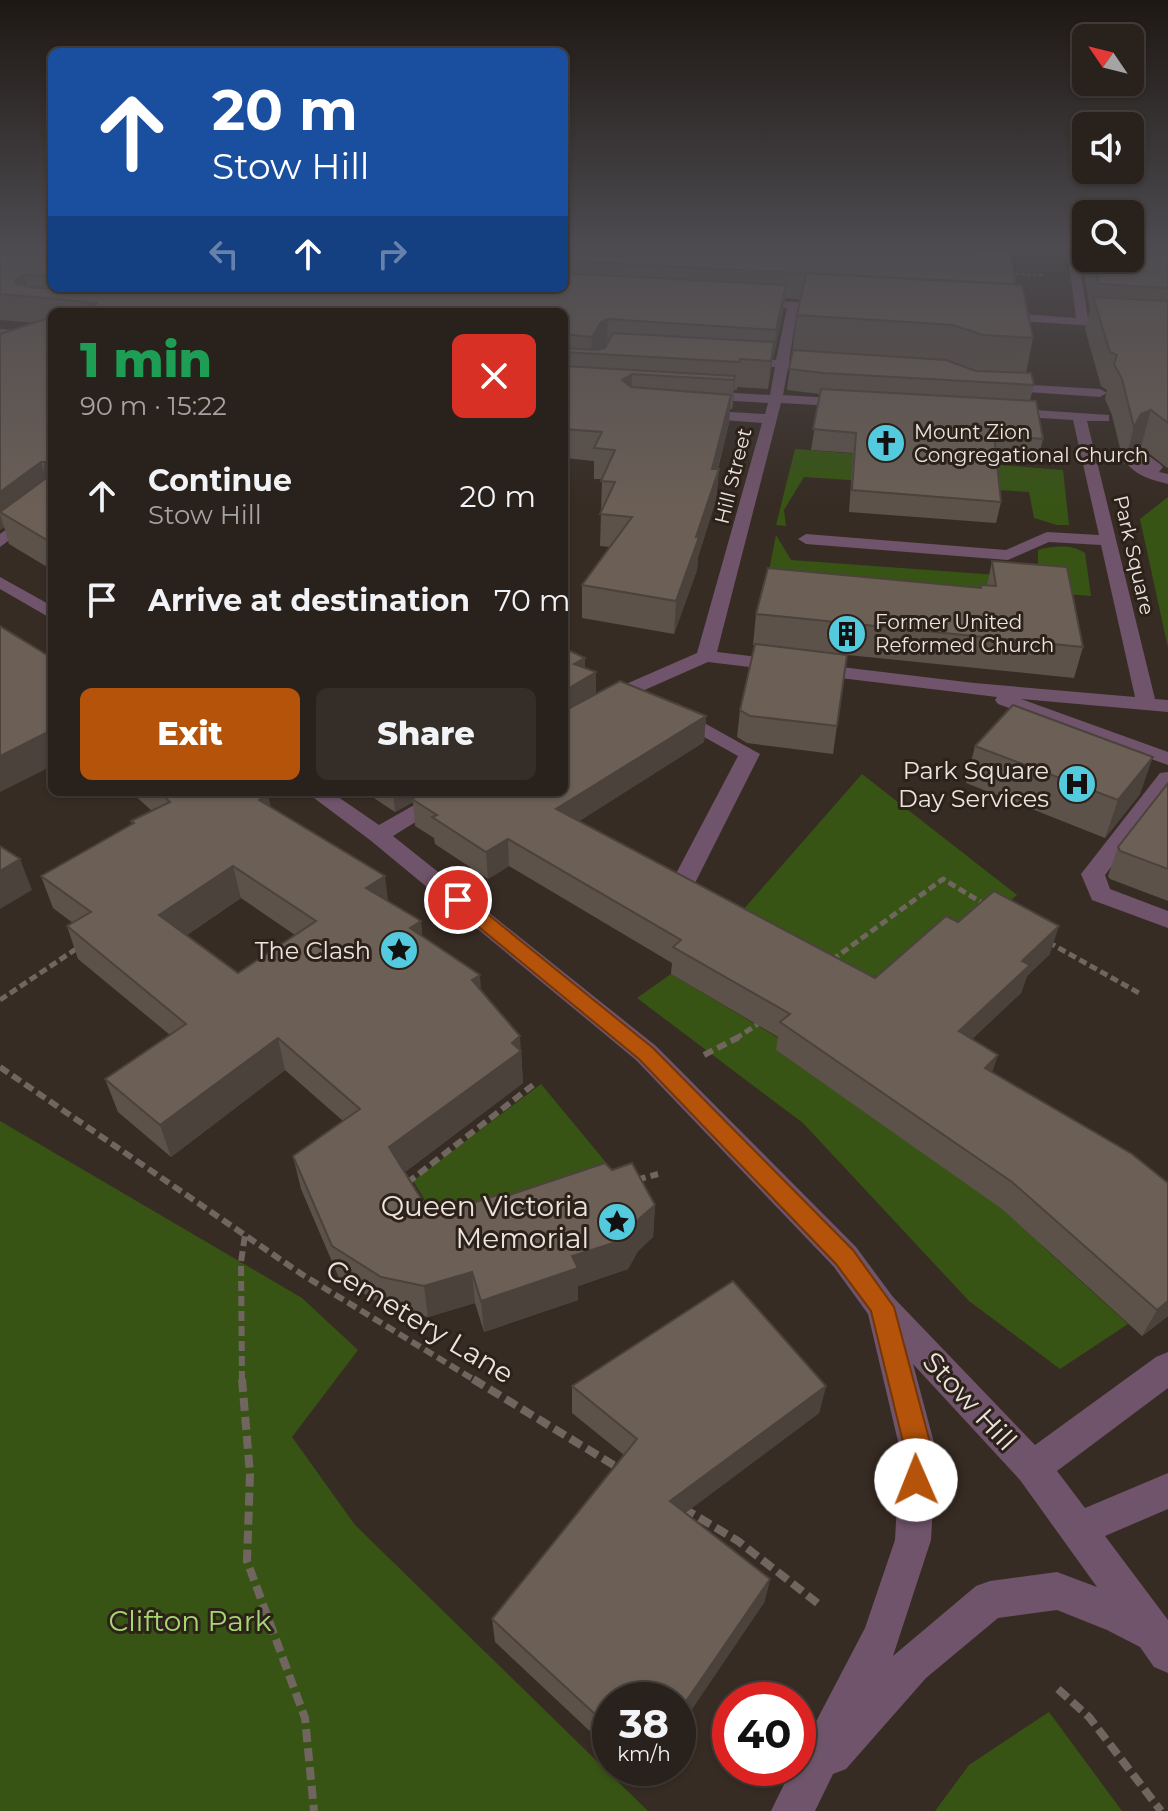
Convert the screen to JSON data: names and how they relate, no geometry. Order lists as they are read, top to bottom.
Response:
{
  "streets": {
    "street": ["Hill Street", "Park Square", "Stow Hill"],
    "path": ["Cemetery Lane"]
  },
  "parks": ["Clifton Park"],
  "places": {
    "church": ["Mount Zion Congregational Church"],
    "building": ["Former United Reformed Church"],
    "hospital": ["Park Square Day Services"],
    "place": ["The Clash", "Queen Victoria Memorial"]
  },
  "north": "top left",
  "page": {
    "turn": ["20 m", "Stow Hill"],
    "heading": ["1 min", "90 m · 15:22"],
    "list": [
      {
        "name": "Continue",
        "note": "Stow Hill",
        "value": "20 m"
      },
      {
        "name": "Arrive at destination",
        "value": "70 m"
      }
    ],
    "buttons": ["Exit", "Share"],
    "speed": "38 km/h",
    "limit": "40"
  }
}
